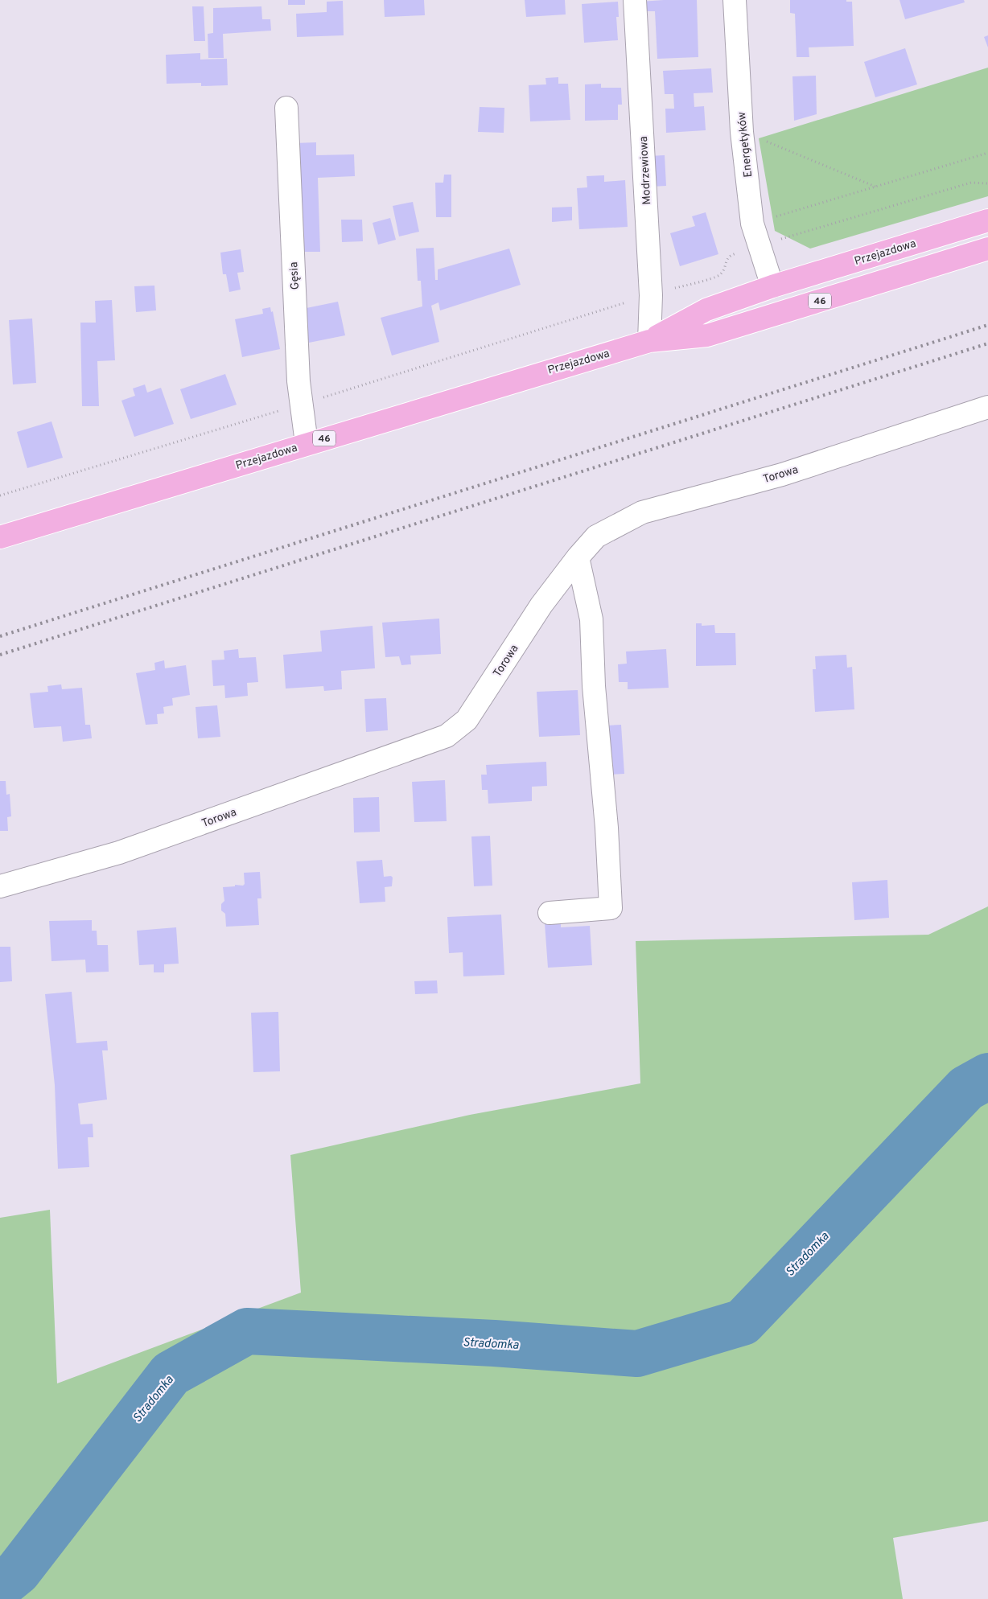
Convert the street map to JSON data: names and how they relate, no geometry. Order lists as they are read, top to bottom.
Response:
{
  "streets": {
    "main road": ["Przejazdowa", "46"],
    "street": [
      "Energetyków",
      "Modrzewiowa",
      "Gęsia",
      "Torowa"
    ]
  },
  "crossings": [
    ["Energetyków", "Przejazdowa"],
    ["Modrzewiowa", "Przejazdowa"],
    ["Przejazdowa", "Gęsia"]
  ],
  "water": ["Stradomka"]
}
